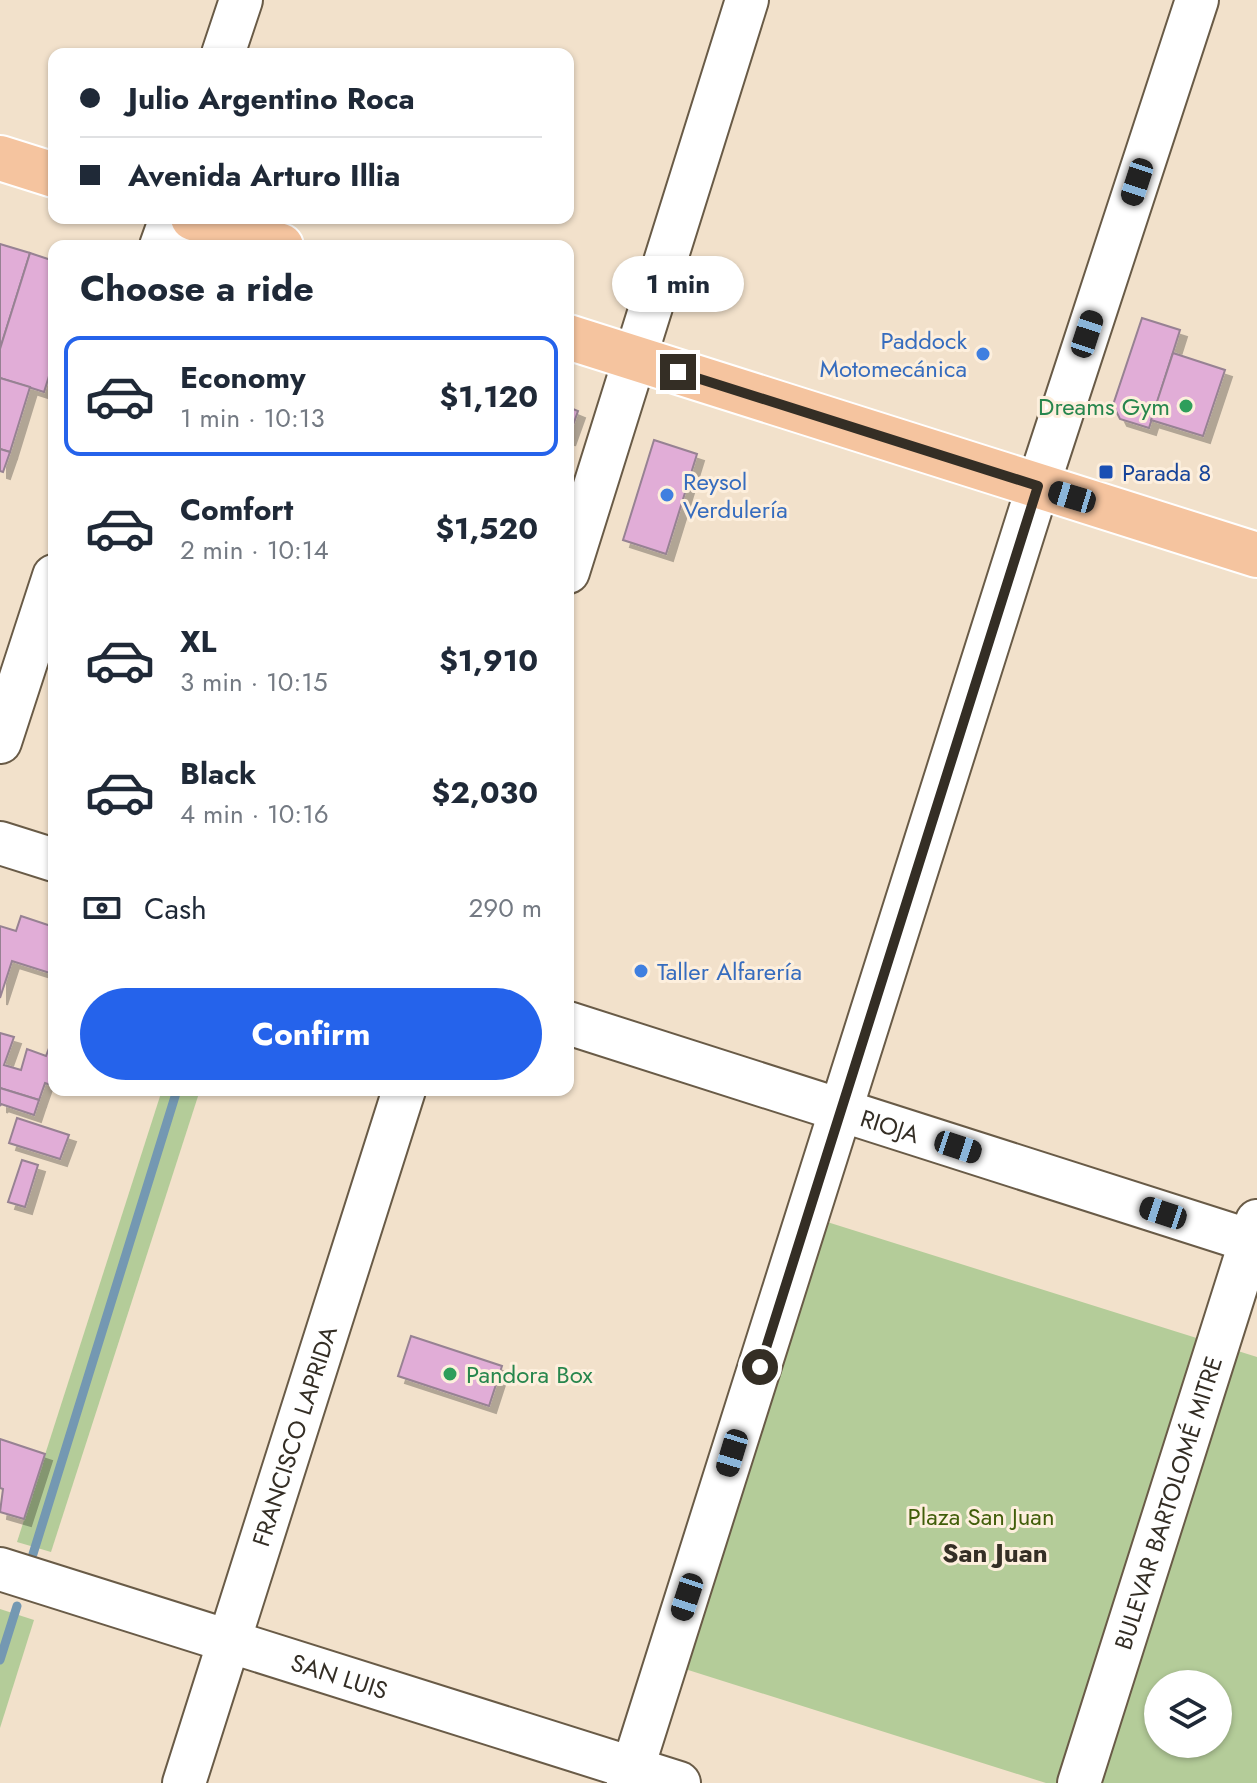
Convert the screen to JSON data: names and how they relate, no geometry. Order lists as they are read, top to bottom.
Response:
{
  "streets": {
    "street": [
      "RIOJA",
      "FRANCISCO LAPRIDA",
      "BULEVAR BARTOLOMÉ MITRE",
      "SAN LUIS"
    ]
  },
  "crossings": [
    ["RIOJA", "BULEVAR BARTOLOMÉ MITRE"],
    ["FRANCISCO LAPRIDA", "SAN LUIS"]
  ],
  "districts": ["San Juan"],
  "parks": ["Plaza San Juan"],
  "places": {
    "other": [
      "Paddock Motomecánica",
      "Dreams Gym",
      "Reysol Verdulería",
      "Taller Alfarería",
      "Pandora Box"
    ],
    "transit": ["Parada 8"]
  },
  "page": {
    "banner": ["Julio Argentino Roca", "Avenida Arturo Illia"],
    "heading": "Choose a ride",
    "bubble": "1 min",
    "list": [
      {
        "name": "Economy",
        "note": "1 min · 10:13",
        "value": "$1,120"
      },
      {
        "name": "Comfort",
        "note": "2 min · 10:14",
        "value": "$1,520"
      },
      {
        "name": "XL",
        "note": "3 min · 10:15",
        "value": "$1,910"
      },
      {
        "name": "Black",
        "note": "4 min · 10:16",
        "value": "$2,030"
      }
    ],
    "pay": ["Cash", "290 m"],
    "buttons": "Confirm"
  }
}
